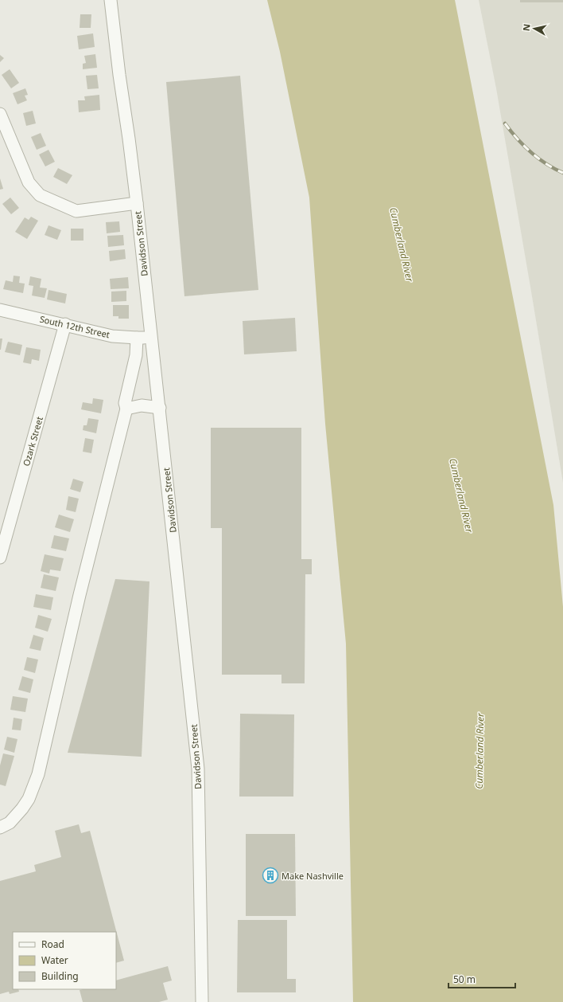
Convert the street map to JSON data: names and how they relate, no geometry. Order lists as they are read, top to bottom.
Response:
{
  "streets": {
    "street": ["Davidson Street", "South 12th Street", "Ozark Street"]
  },
  "crossings": [
    ["Davidson Street", "South 12th Street"],
    ["South 12th Street", "Ozark Street"]
  ],
  "water": ["Cumberland River"],
  "places": {
    "building": ["Make Nashville"]
  },
  "legend": ["Road", "Water", "Building"],
  "scale_bar": "50 m",
  "north": "left"
}
